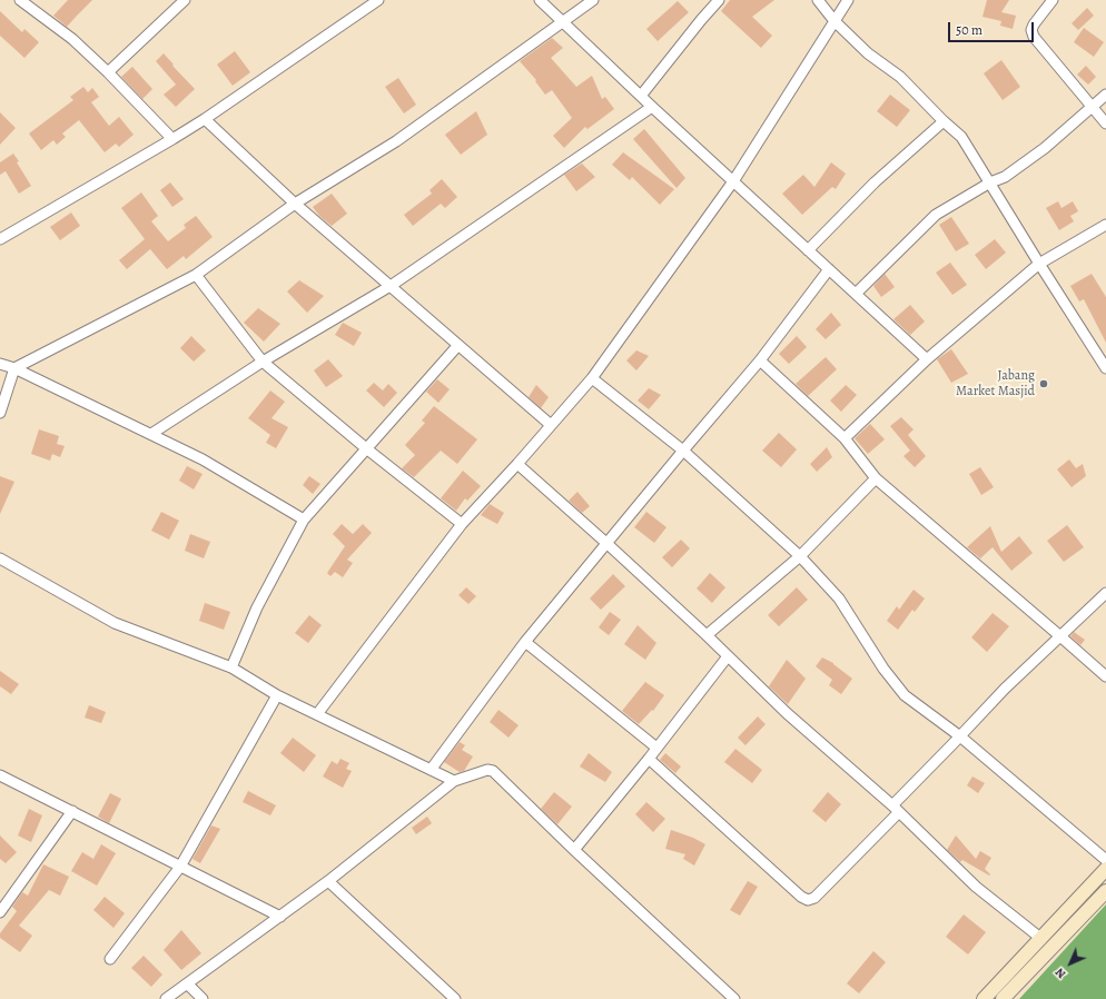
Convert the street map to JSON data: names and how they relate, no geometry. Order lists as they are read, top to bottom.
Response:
{
  "places": ["Jabang Market Masjid"],
  "scale_bar": "50 m",
  "north": "bottom left"
}
